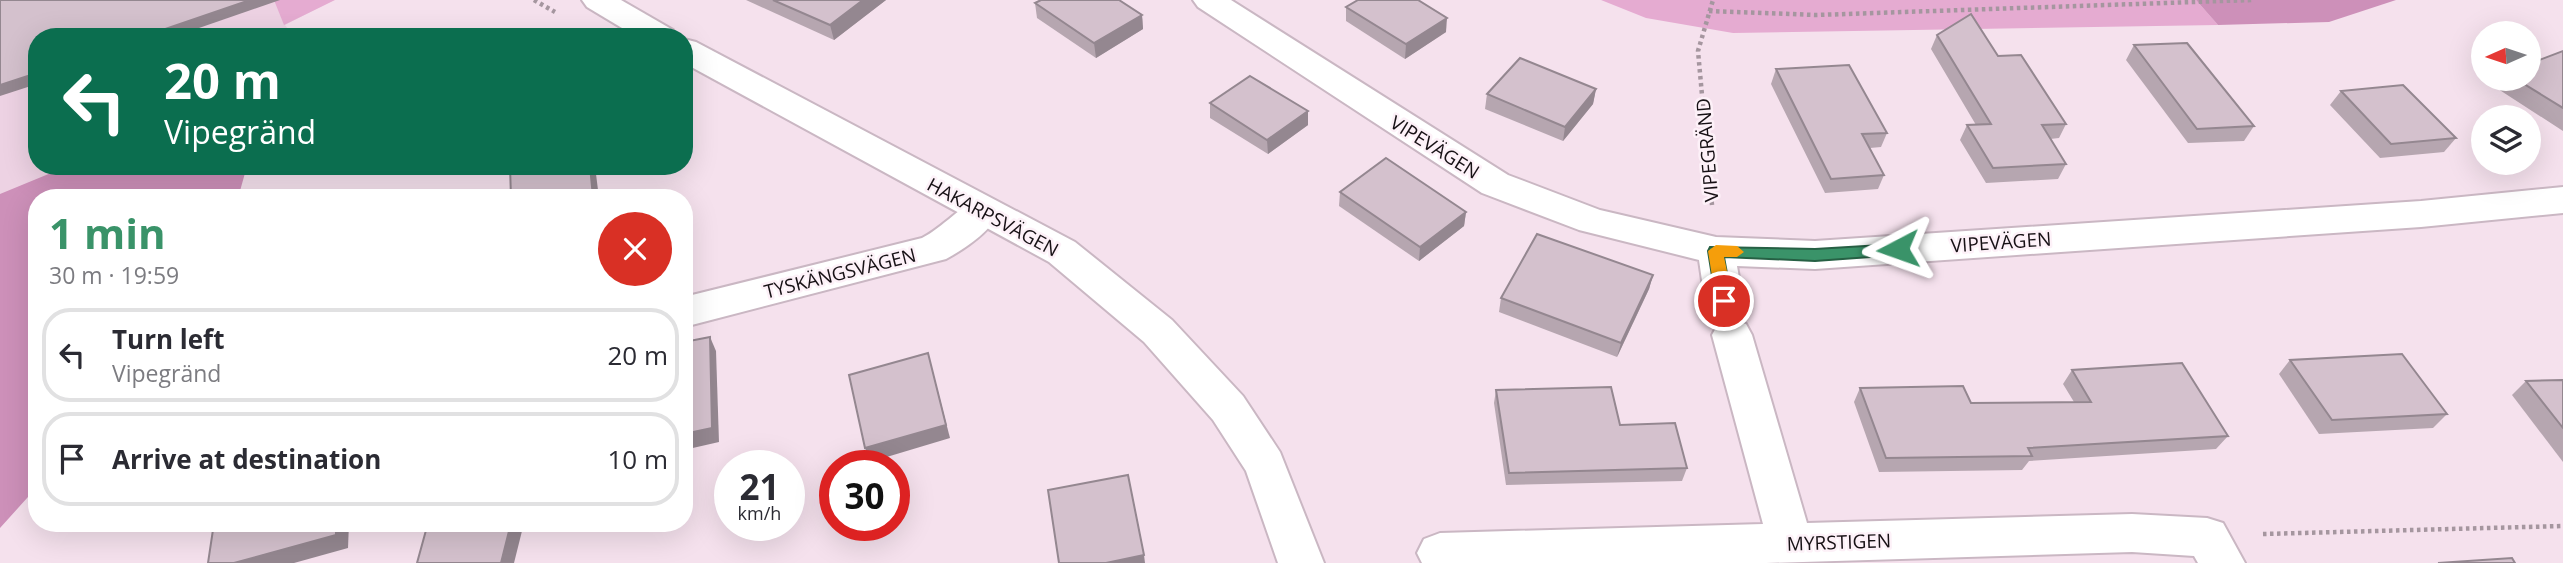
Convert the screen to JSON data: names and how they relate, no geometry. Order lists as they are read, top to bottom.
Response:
{
  "streets": {
    "street": [
      "VIPEVÄGEN",
      "HAKARPSVÄGEN",
      "TYSKÄNGSVÄGEN",
      "MYRSTIGEN"
    ],
    "path": ["VIPEGRÄND"]
  },
  "crossings": [
    ["VIPEVÄGEN", "VIPEGRÄND"],
    ["HAKARPSVÄGEN", "TYSKÄNGSVÄGEN"]
  ],
  "north": "left",
  "page": {
    "turn": ["20 m", "Vipegränd"],
    "heading": ["1 min", "30 m · 19:59"],
    "list": [
      {
        "name": "Turn left",
        "note": "Vipegränd",
        "value": "20 m"
      },
      {
        "name": "Arrive at destination",
        "value": "10 m"
      }
    ],
    "speed": "21 km/h",
    "limit": "30"
  }
}
